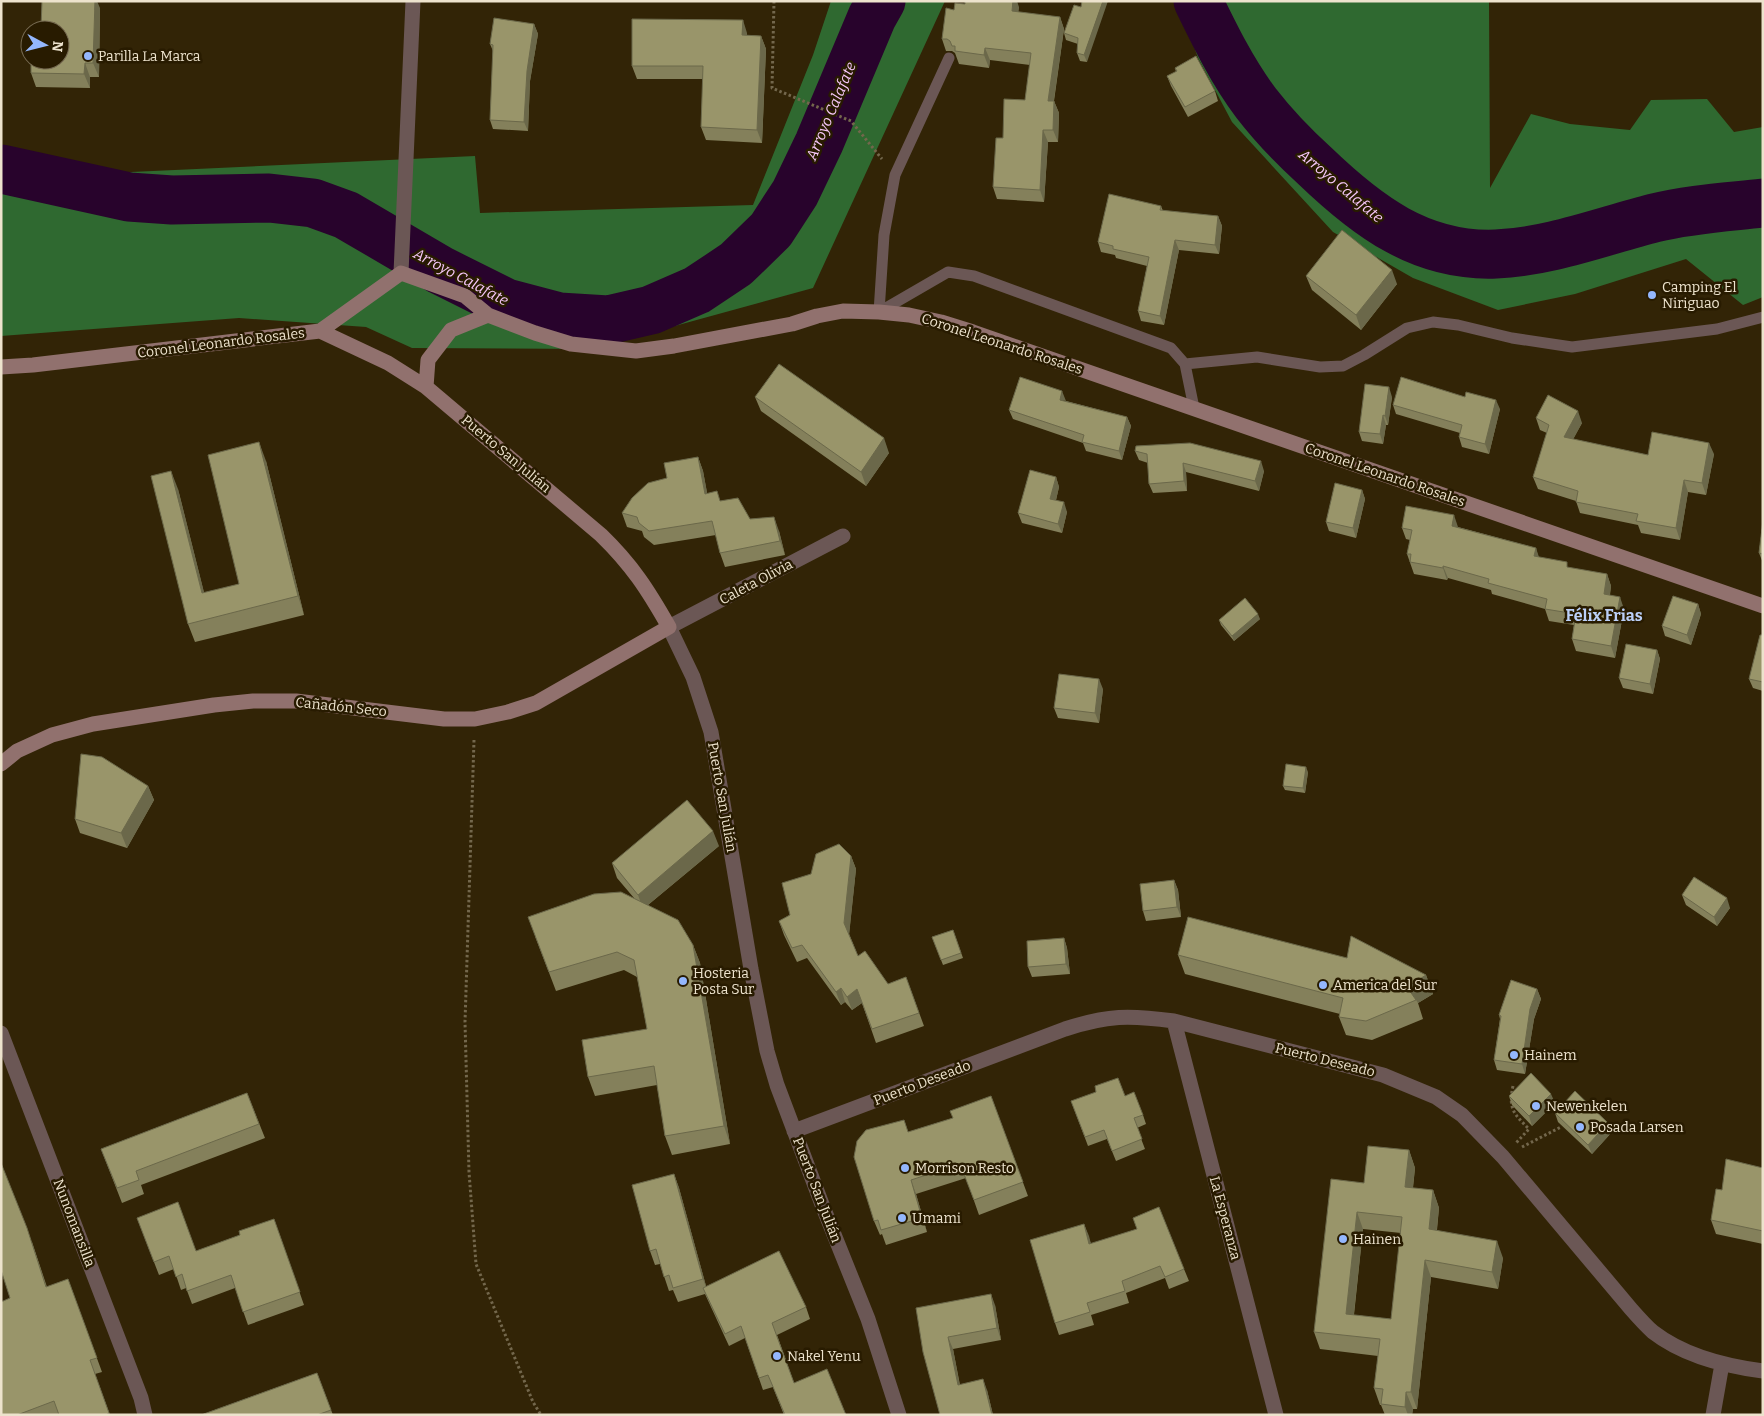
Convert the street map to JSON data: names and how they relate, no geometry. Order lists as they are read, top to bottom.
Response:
{
  "streets": {
    "main road": ["Coronel Leonardo Rosales", "Puerto San Julián", "Cañadón Seco"],
    "street": [
      "Caleta Olivia",
      "Puerto Deseado",
      "La Esperanza",
      "Nunomansilla"
    ]
  },
  "crossings": [
    ["Coronel Leonardo Rosales", "Puerto San Julián"],
    ["Puerto San Julián", "Caleta Olivia"],
    ["Puerto San Julián", "Cañadón Seco"],
    ["Puerto San Julián", "Puerto Deseado"],
    ["Caleta Olivia", "Cañadón Seco"],
    ["Puerto Deseado", "La Esperanza"]
  ],
  "districts": ["Félix Frias"],
  "water": ["Arroyo Calafate"],
  "places": [
    "Parilla La Marca",
    "Camping El Niriguao",
    "Hosteria Posta Sur",
    "America del Sur",
    "Hainem",
    "Newenkelen",
    "Posada Larsen",
    "Morrison Resto",
    "Umami",
    "Hainen",
    "Nakel Yenu"
  ],
  "north": "right"
}
